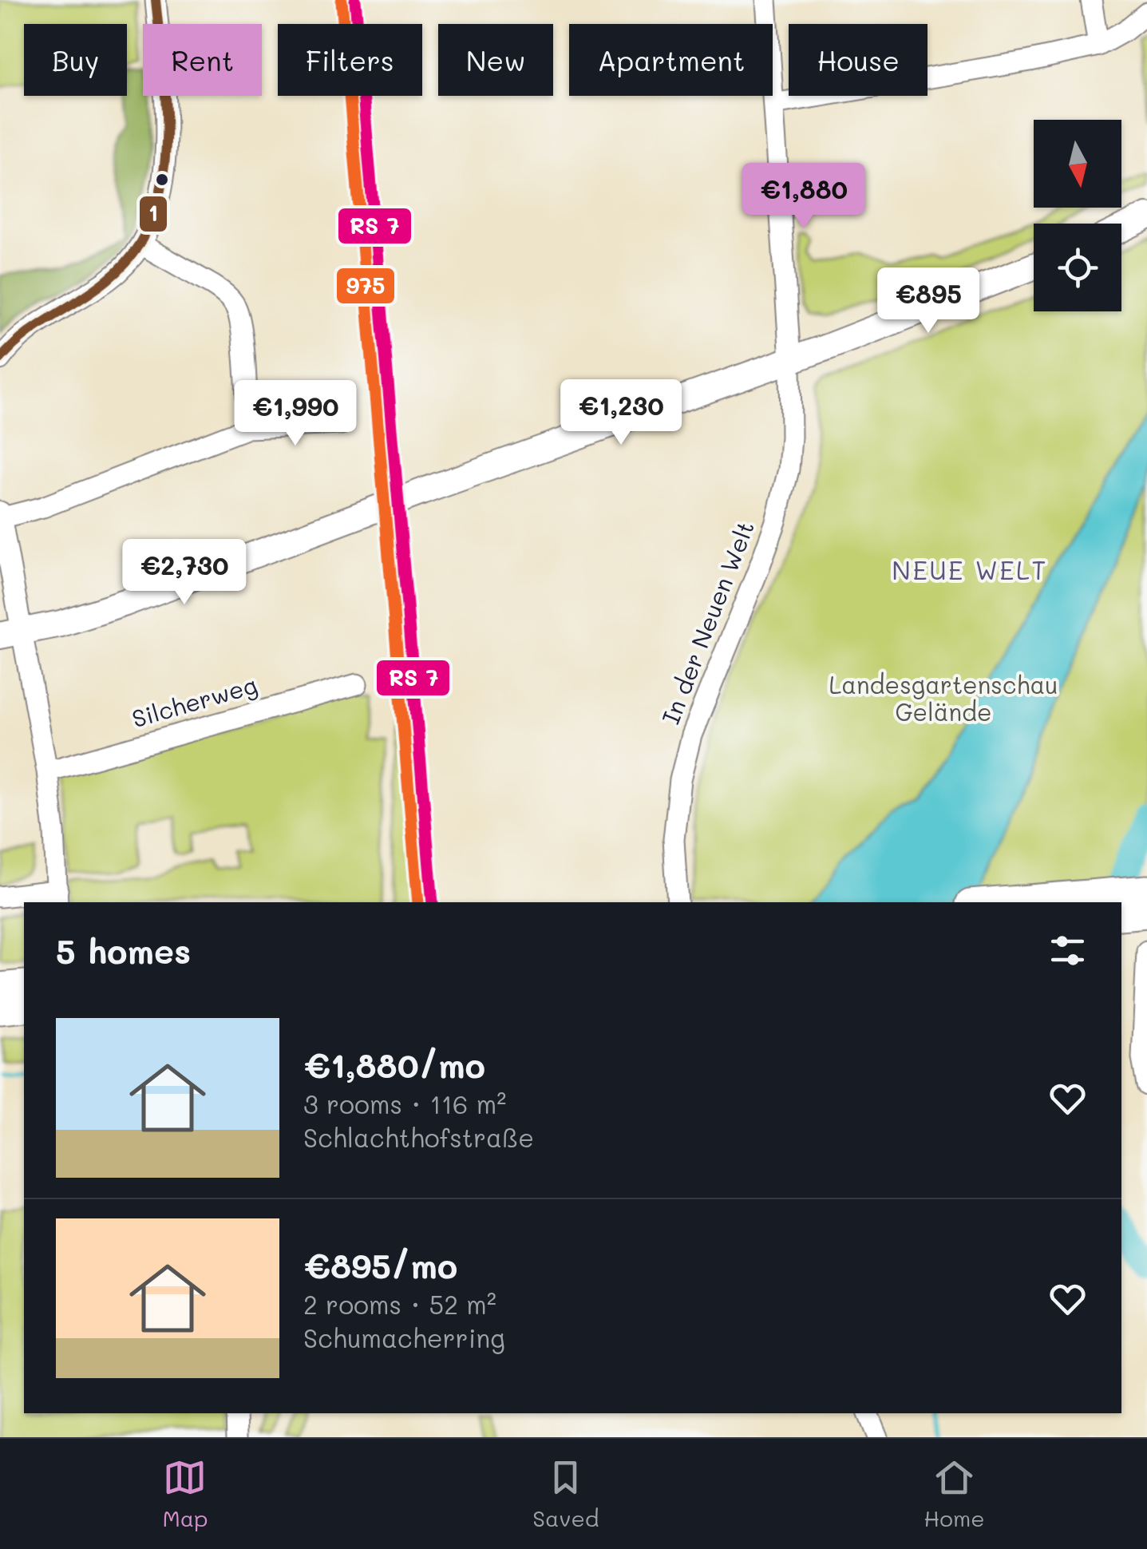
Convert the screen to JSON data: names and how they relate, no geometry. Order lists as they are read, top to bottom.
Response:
{
  "streets": {
    "street": ["In der Neuen Welt", "Silcherweg"]
  },
  "districts": ["NEUE WELT"],
  "parks": ["Landesgartenschau Gelände"],
  "lines": ["transit line 1", "transit line 975"],
  "north": "bottom",
  "page": {
    "chip": [
      "Buy",
      "Rent",
      "Filters",
      "New",
      "Apartment",
      "House"
    ],
    "price": [
      "€1,880",
      "€895",
      "€1,230",
      "€1,990",
      "€2,730"
    ],
    "heading": "5 homes",
    "list": [
      {
        "name": "€1,880/mo",
        "note": "3 rooms · 116 m² · Schlachthofstraße"
      },
      {
        "name": "€895/mo",
        "note": "2 rooms · 52 m² · Schumacherring"
      }
    ],
    "tabs": ["Map", "Saved", "Home"]
  }
}
